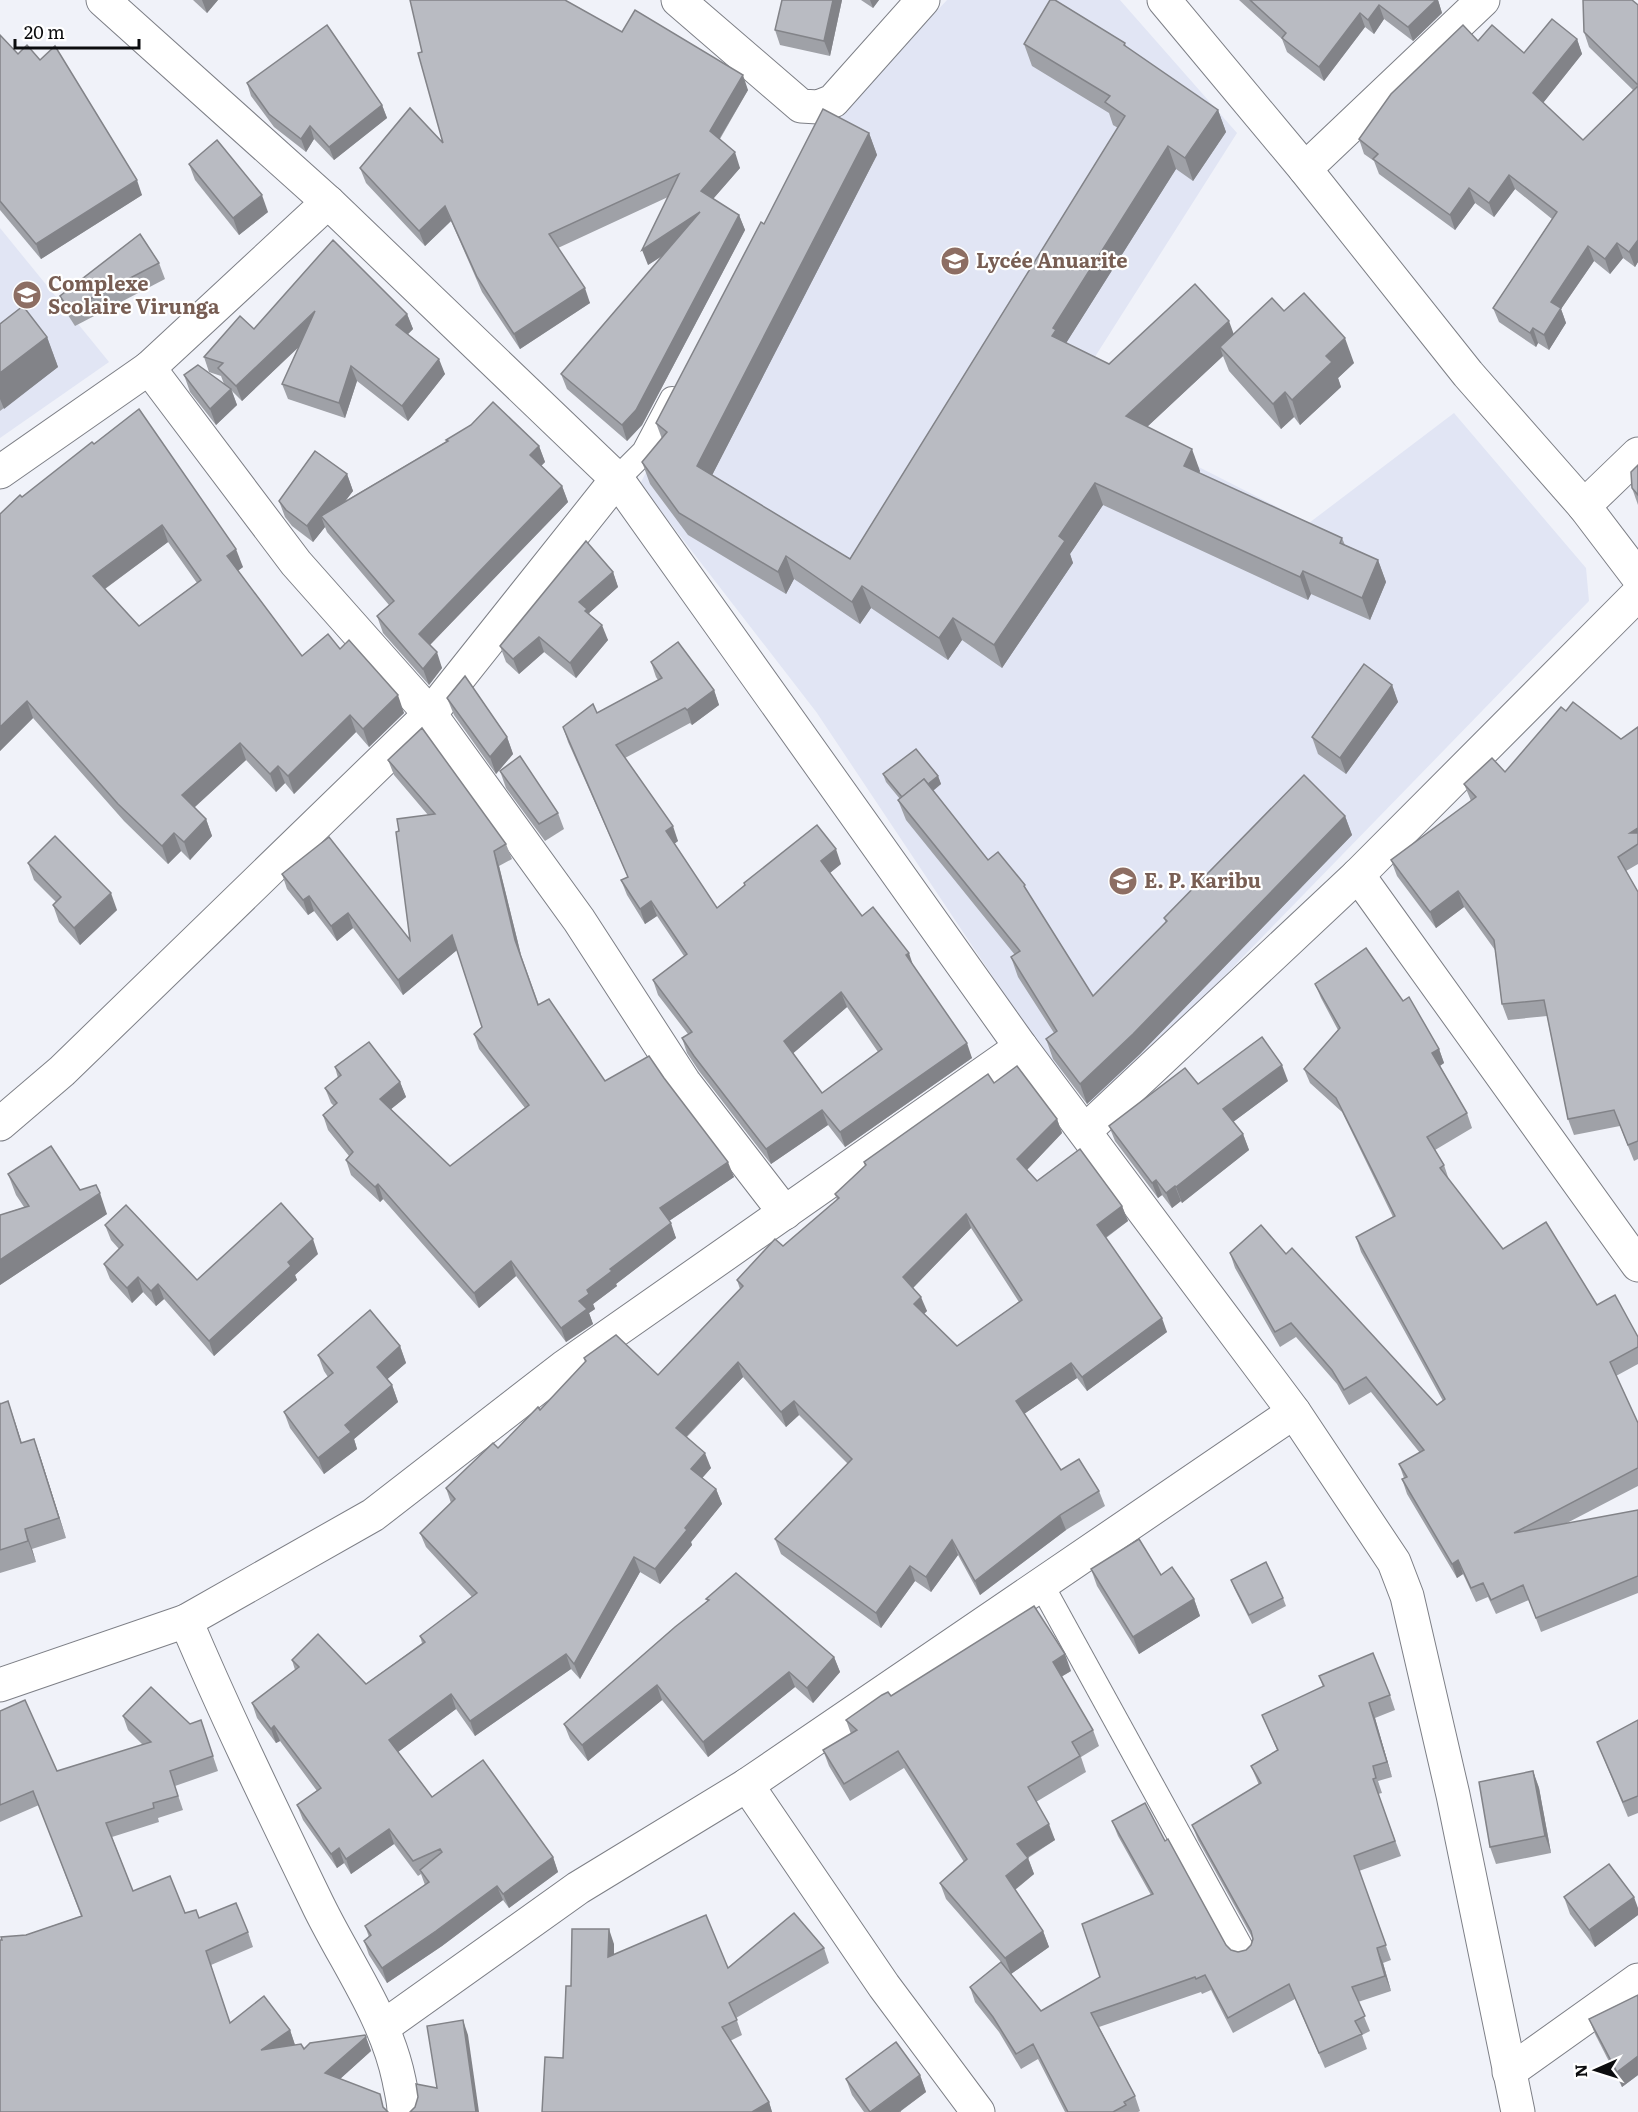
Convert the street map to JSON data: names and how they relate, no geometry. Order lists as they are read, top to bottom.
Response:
{
  "places": {
    "school or university": ["Lycée Anuarite", "Complexe Scolaire Virunga", "E. P. Karibu"]
  },
  "scale_bar": "20 m",
  "north": "left"
}
